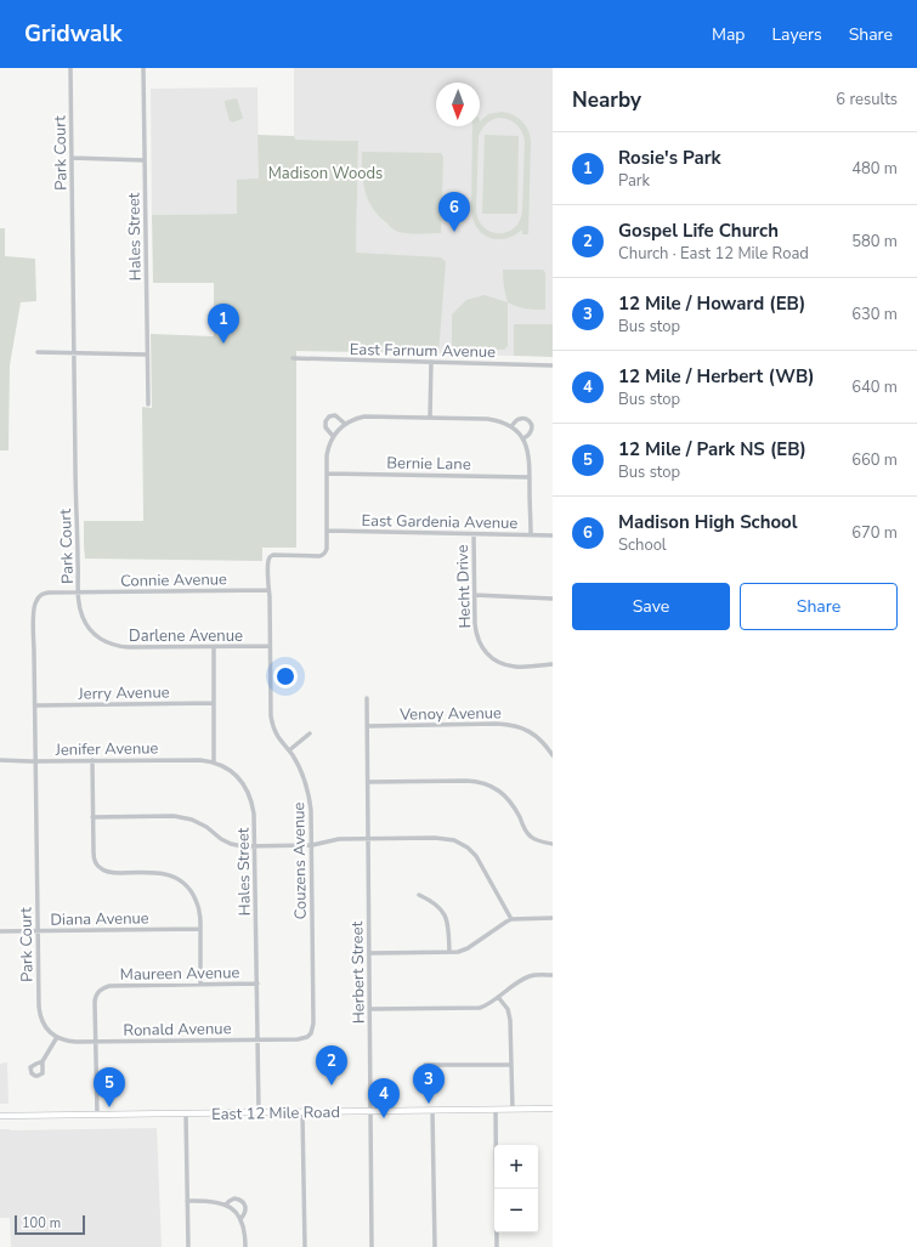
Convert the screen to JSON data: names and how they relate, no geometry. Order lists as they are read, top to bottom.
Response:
{
  "streets": {
    "main road": ["East 12 Mile Road"],
    "street": [
      "Park Court",
      "Hales Street",
      "East Farnum Avenue",
      "Bernie Lane",
      "East Gardenia Avenue",
      "Connie Avenue",
      "Hecht Drive",
      "Darlene Avenue",
      "Jerry Avenue",
      "Venoy Avenue",
      "Jenifer Avenue",
      "Couzens Avenue",
      "Diana Avenue",
      "Maureen Avenue",
      "Herbert Street",
      "Ronald Avenue"
    ]
  },
  "crossings": [
    ["Park Court", "Connie Avenue"],
    ["Park Court", "Darlene Avenue"],
    ["Park Court", "Jerry Avenue"],
    ["Park Court", "Jenifer Avenue"],
    ["Park Court", "Diana Avenue"],
    ["Hales Street", "Jenifer Avenue"],
    ["Hales Street", "Couzens Avenue"],
    ["Hales Street", "Maureen Avenue"],
    ["Hales Street", "Ronald Avenue"],
    ["Hales Street", "East 12 Mile Road"],
    ["East Gardenia Avenue", "Hecht Drive"],
    ["East Gardenia Avenue", "Couzens Avenue"],
    ["Connie Avenue", "Darlene Avenue"],
    ["Connie Avenue", "Couzens Avenue"],
    ["Darlene Avenue", "Couzens Avenue"],
    ["Venoy Avenue", "Herbert Street"],
    ["Couzens Avenue", "Ronald Avenue"],
    ["Maureen Avenue", "Ronald Avenue"],
    ["Herbert Street", "East 12 Mile Road"]
  ],
  "parks": ["Madison Woods"],
  "scale_bar": "100 m",
  "north": "bottom",
  "page": {
    "header": "Gridwalk",
    "nav": ["Map", "Layers", "Share"],
    "heading": ["Nearby", "6 results"],
    "list": [
      {
        "mark": "1",
        "name": "Rosie's Park",
        "note": "Park",
        "value": "480 m"
      },
      {
        "mark": "2",
        "name": "Gospel Life Church",
        "note": "Church · East 12 Mile Road",
        "value": "580 m"
      },
      {
        "mark": "3",
        "name": "12 Mile / Howard (EB)",
        "note": "Bus stop",
        "value": "630 m"
      },
      {
        "mark": "4",
        "name": "12 Mile / Herbert (WB)",
        "note": "Bus stop",
        "value": "640 m"
      },
      {
        "mark": "5",
        "name": "12 Mile / Park NS (EB)",
        "note": "Bus stop",
        "value": "660 m"
      },
      {
        "mark": "6",
        "name": "Madison High School",
        "note": "School",
        "value": "670 m"
      }
    ],
    "pins": [
      "6",
      "1",
      "2",
      "3",
      "5",
      "4"
    ],
    "buttons": ["Save", "Share"],
    "map_buttons": ["+", "−"],
    "scale": "100 m"
  }
}
